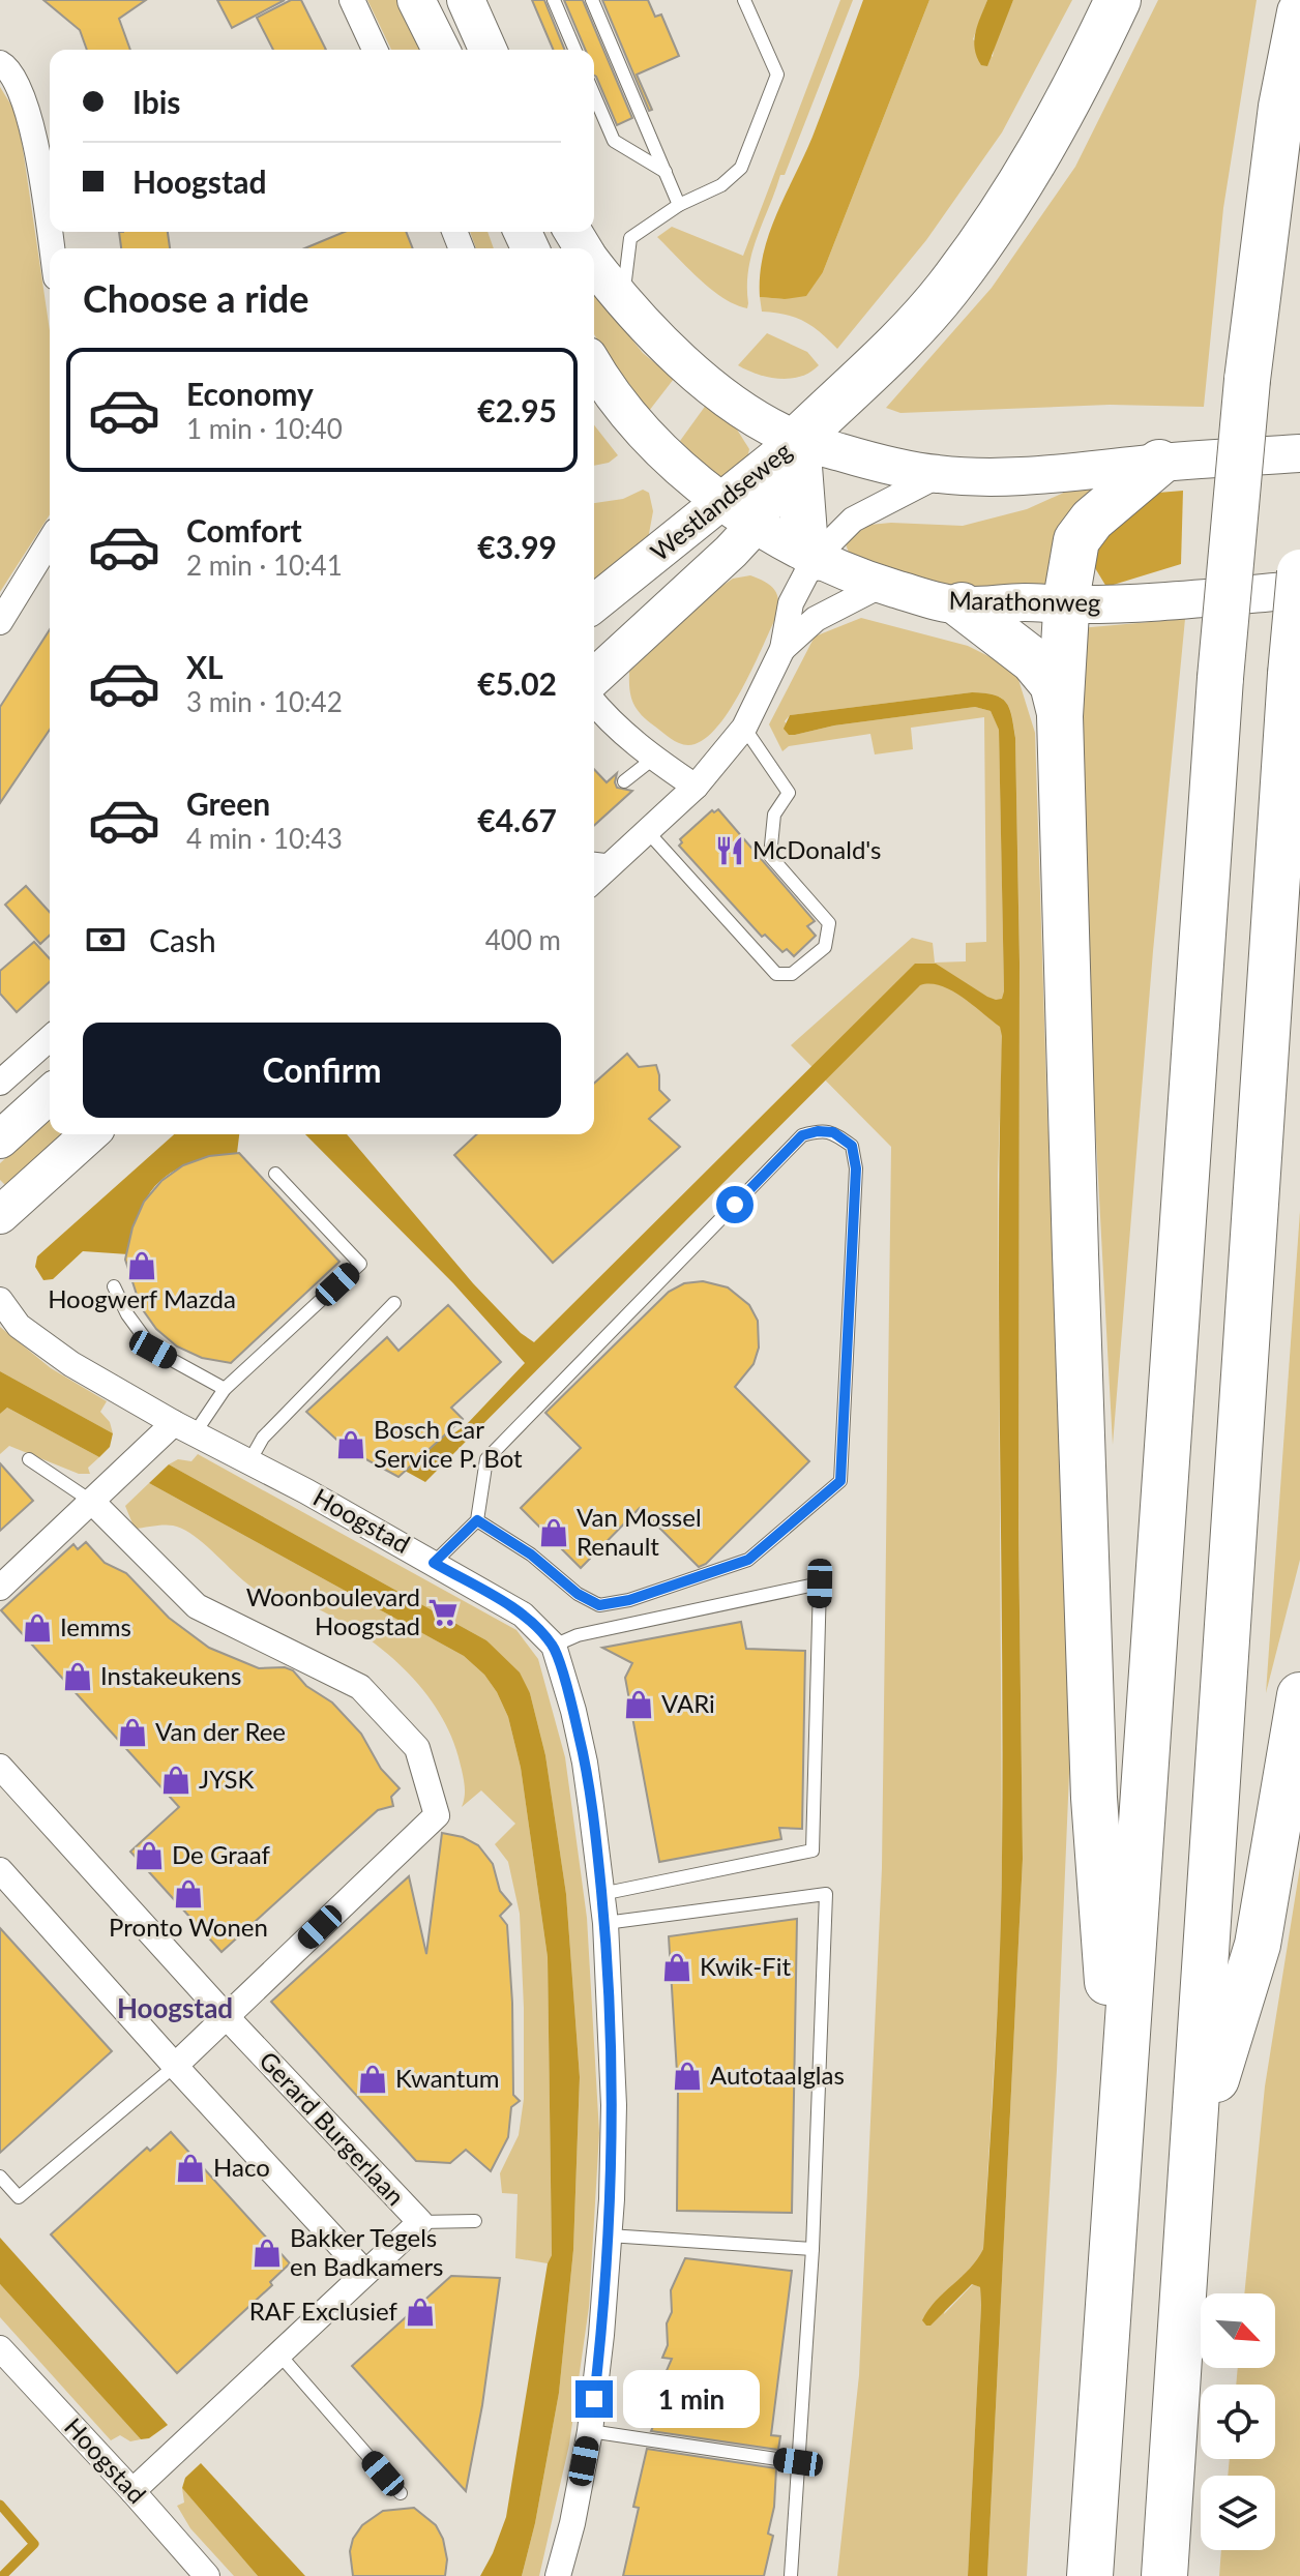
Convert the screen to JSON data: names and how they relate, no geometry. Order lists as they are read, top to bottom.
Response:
{
  "streets": {
    "main road": ["Westlandseweg", "Marathonweg"],
    "street": ["Hoogstad", "Gerard Burgerlaan"]
  },
  "crossings": [
    ["Westlandseweg", "Marathonweg"],
    ["Hoogstad", "Gerard Burgerlaan"]
  ],
  "districts": ["Hoogstad"],
  "places": {
    "restaurant": ["McDonald's"],
    "shop": [
      "Hoogwerf Mazda",
      "Bosch Car Service P. Bot",
      "Van Mossel Renault",
      "Iemms",
      "Instakeukens",
      "VARi",
      "Van der Ree",
      "JYSK",
      "De Graaf",
      "Pronto Wonen",
      "Kwik-Fit",
      "Autotaalglas",
      "Kwantum",
      "Haco",
      "Bakker Tegels en Badkamers",
      "RAF Exclusief"
    ],
    "supermarket": ["Woonboulevard Hoogstad"]
  },
  "north": "bottom right",
  "page": {
    "banner": ["Ibis", "Hoogstad"],
    "heading": "Choose a ride",
    "list": [
      {
        "name": "Economy",
        "note": "1 min · 10:40",
        "value": "€2.95"
      },
      {
        "name": "Comfort",
        "note": "2 min · 10:41",
        "value": "€3.99"
      },
      {
        "name": "XL",
        "note": "3 min · 10:42",
        "value": "€5.02"
      },
      {
        "name": "Green",
        "note": "4 min · 10:43",
        "value": "€4.67"
      }
    ],
    "pay": ["Cash", "400 m"],
    "buttons": "Confirm",
    "bubble": "1 min"
  }
}
